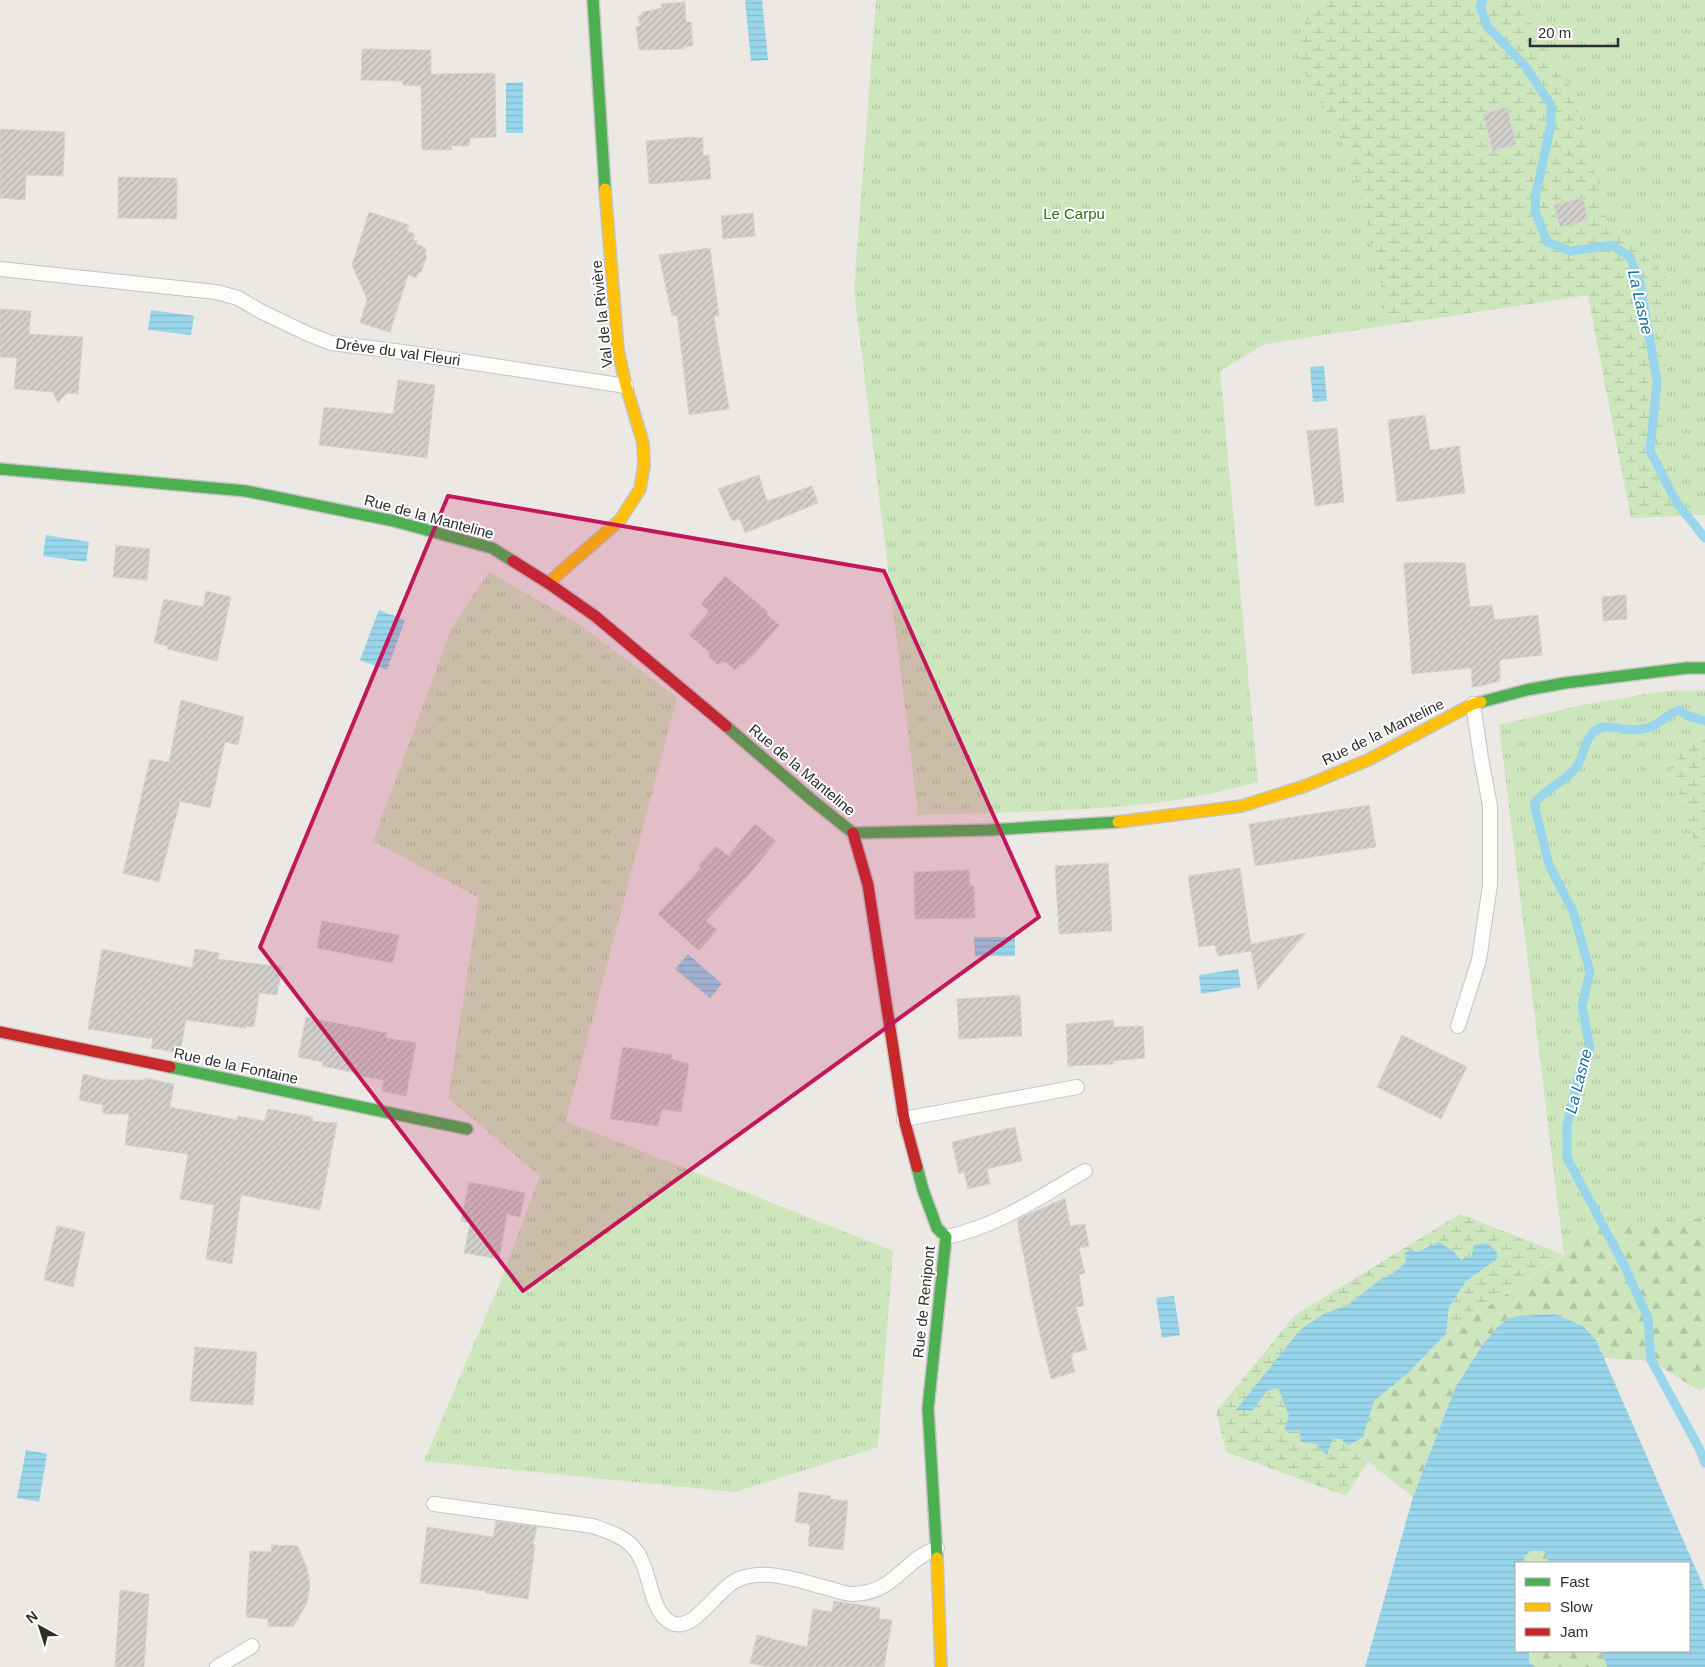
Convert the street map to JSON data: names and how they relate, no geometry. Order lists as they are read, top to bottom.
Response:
{
  "streets": {
    "street": [
      "Val de la Rivière",
      "Rue de la Manteline",
      "Rue de la Fontaine",
      "Rue de Renipont"
    ],
    "lane": ["Drève du val Fleuri"]
  },
  "crossings": [
    ["Val de la Rivière", "Drève du val Fleuri"],
    ["Val de la Rivière", "Rue de la Manteline"],
    ["Rue de la Manteline", "Rue de Renipont"]
  ],
  "water": ["La Lasne"],
  "parks": ["Le Carpu"],
  "legend": ["Fast", "Slow", "Jam"],
  "scale_bar": "20 m",
  "north": "top left"
}
